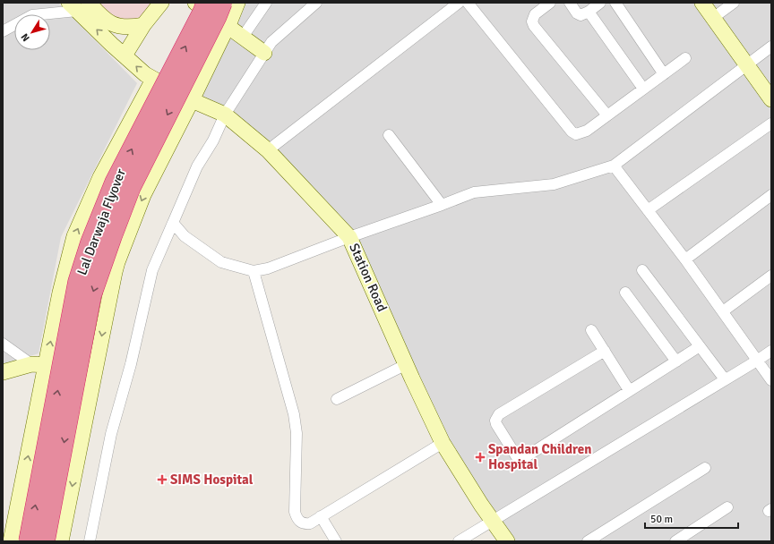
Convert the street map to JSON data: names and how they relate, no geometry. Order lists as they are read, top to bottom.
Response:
{
  "streets": {
    "highway": ["Lal Darwaja Flyover"],
    "street": ["Station Road"]
  },
  "places": {
    "health": ["Spandan Children Hospital", "SIMS Hospital"]
  },
  "scale_bar": "50 m",
  "north": "bottom left"
}
